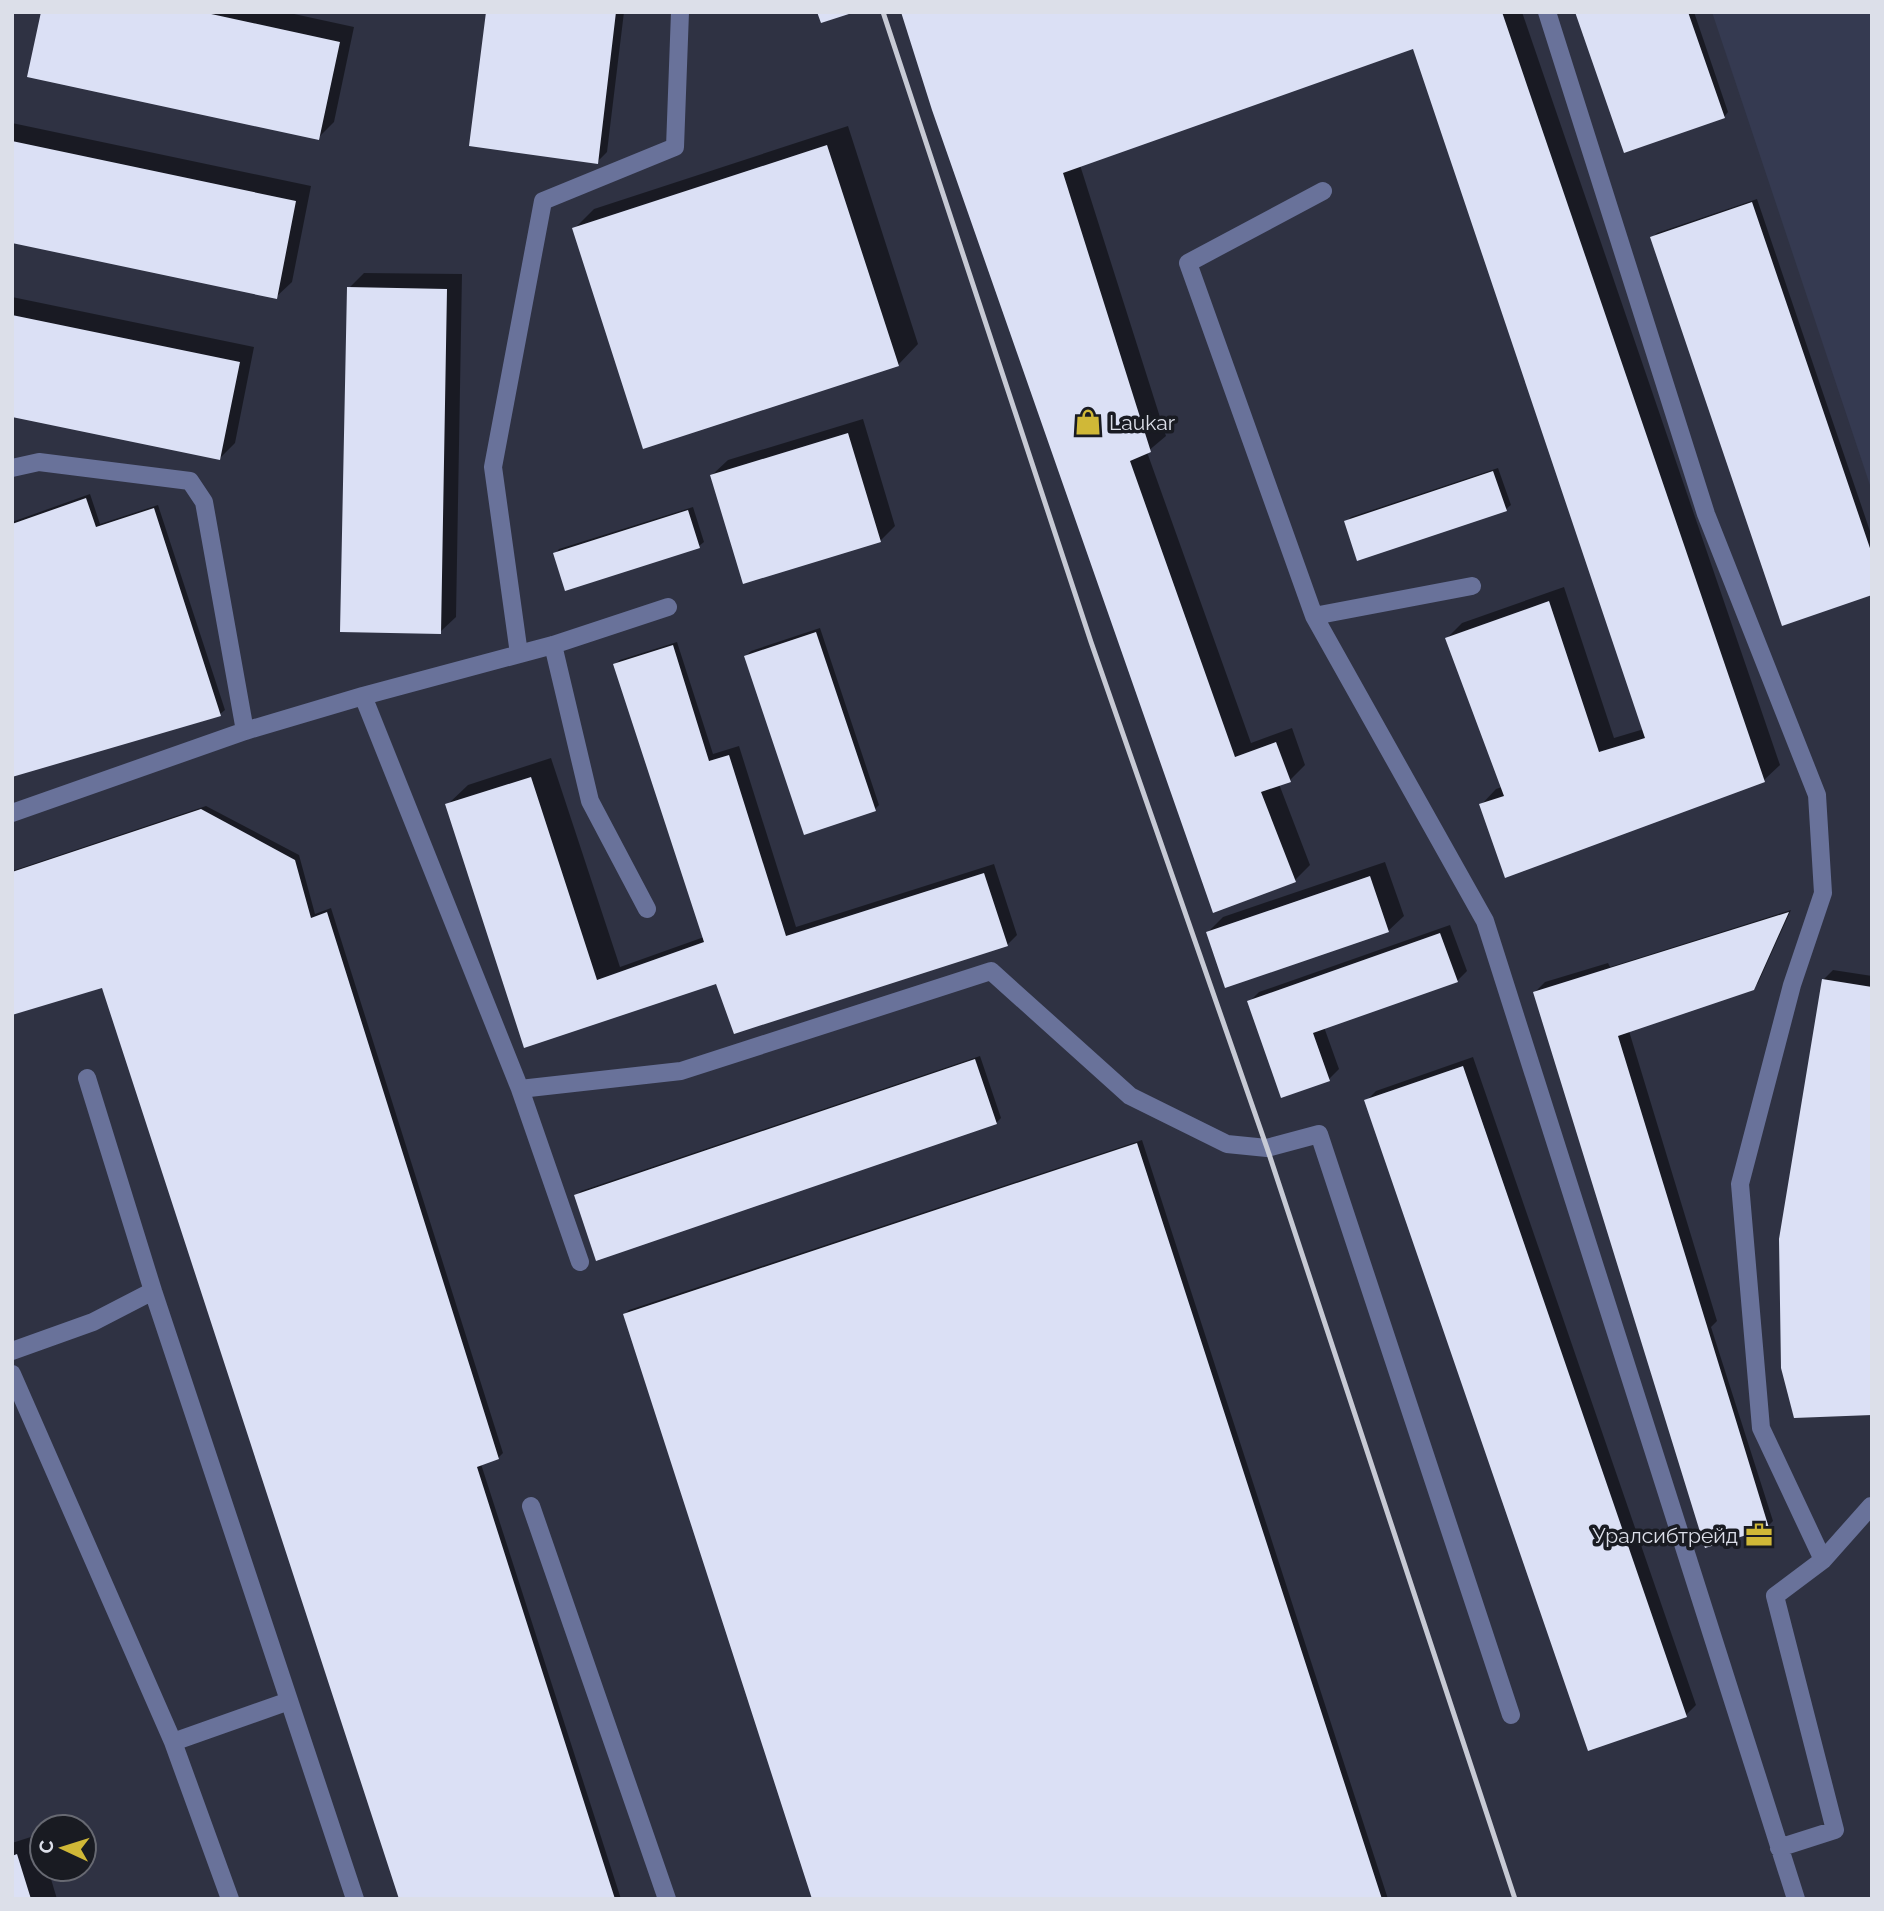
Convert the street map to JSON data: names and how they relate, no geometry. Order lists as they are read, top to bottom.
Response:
{
  "places": {
    "shop": ["Laukar"],
    "office": ["Уралcибтрейд"]
  },
  "north": "left"
}
